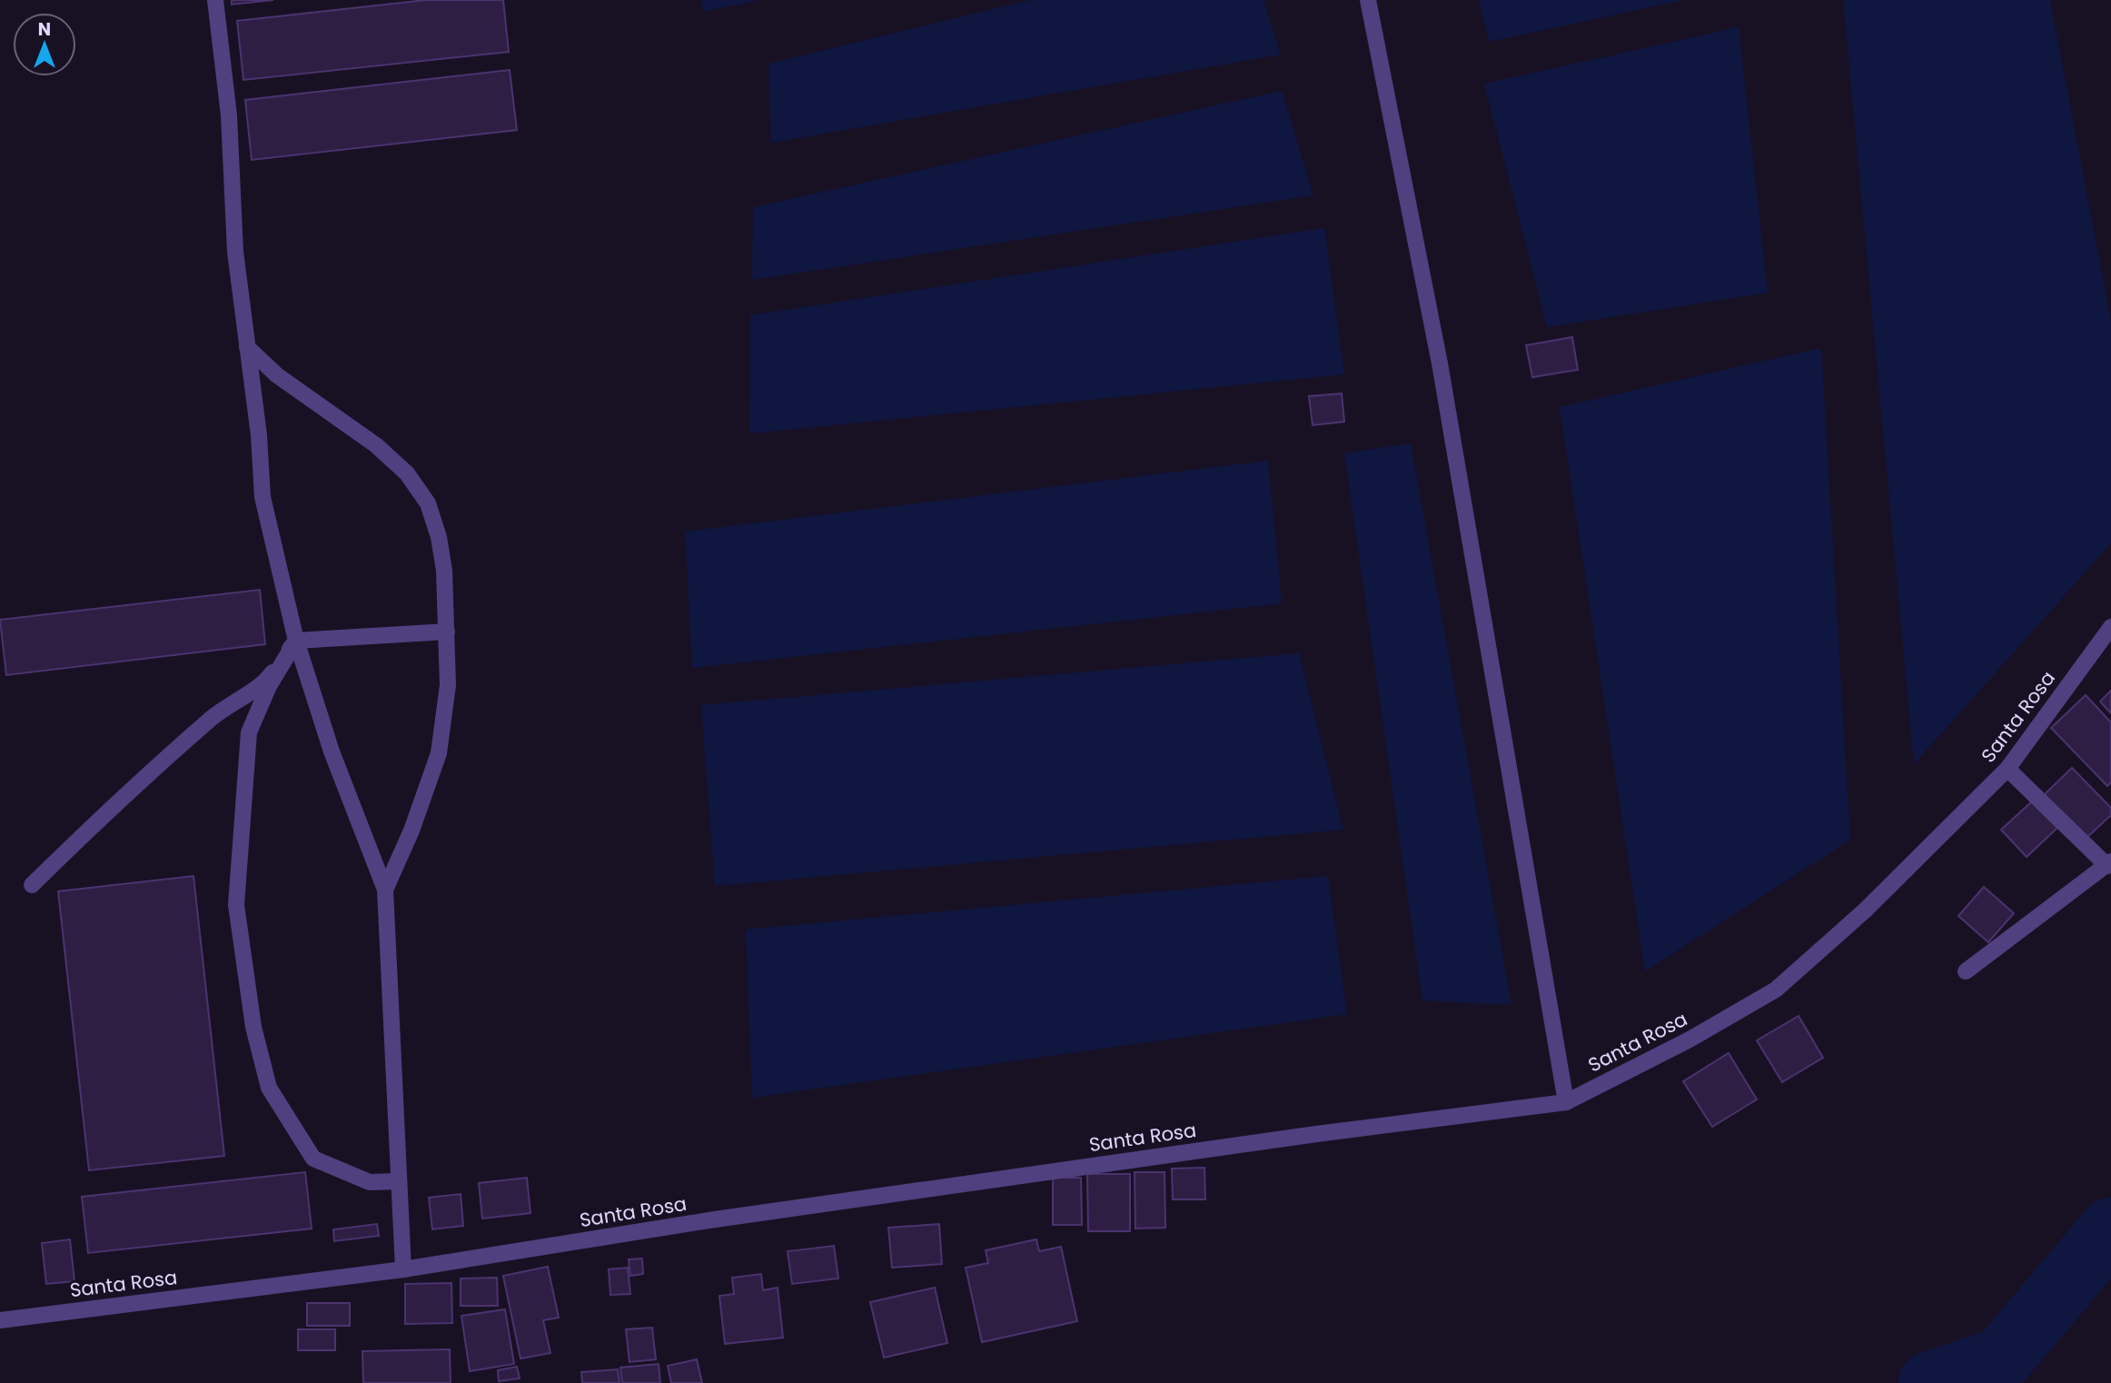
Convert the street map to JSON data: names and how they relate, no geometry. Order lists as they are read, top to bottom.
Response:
{
  "streets": {
    "street": ["Santa Rosa"]
  },
  "north": "top"
}
